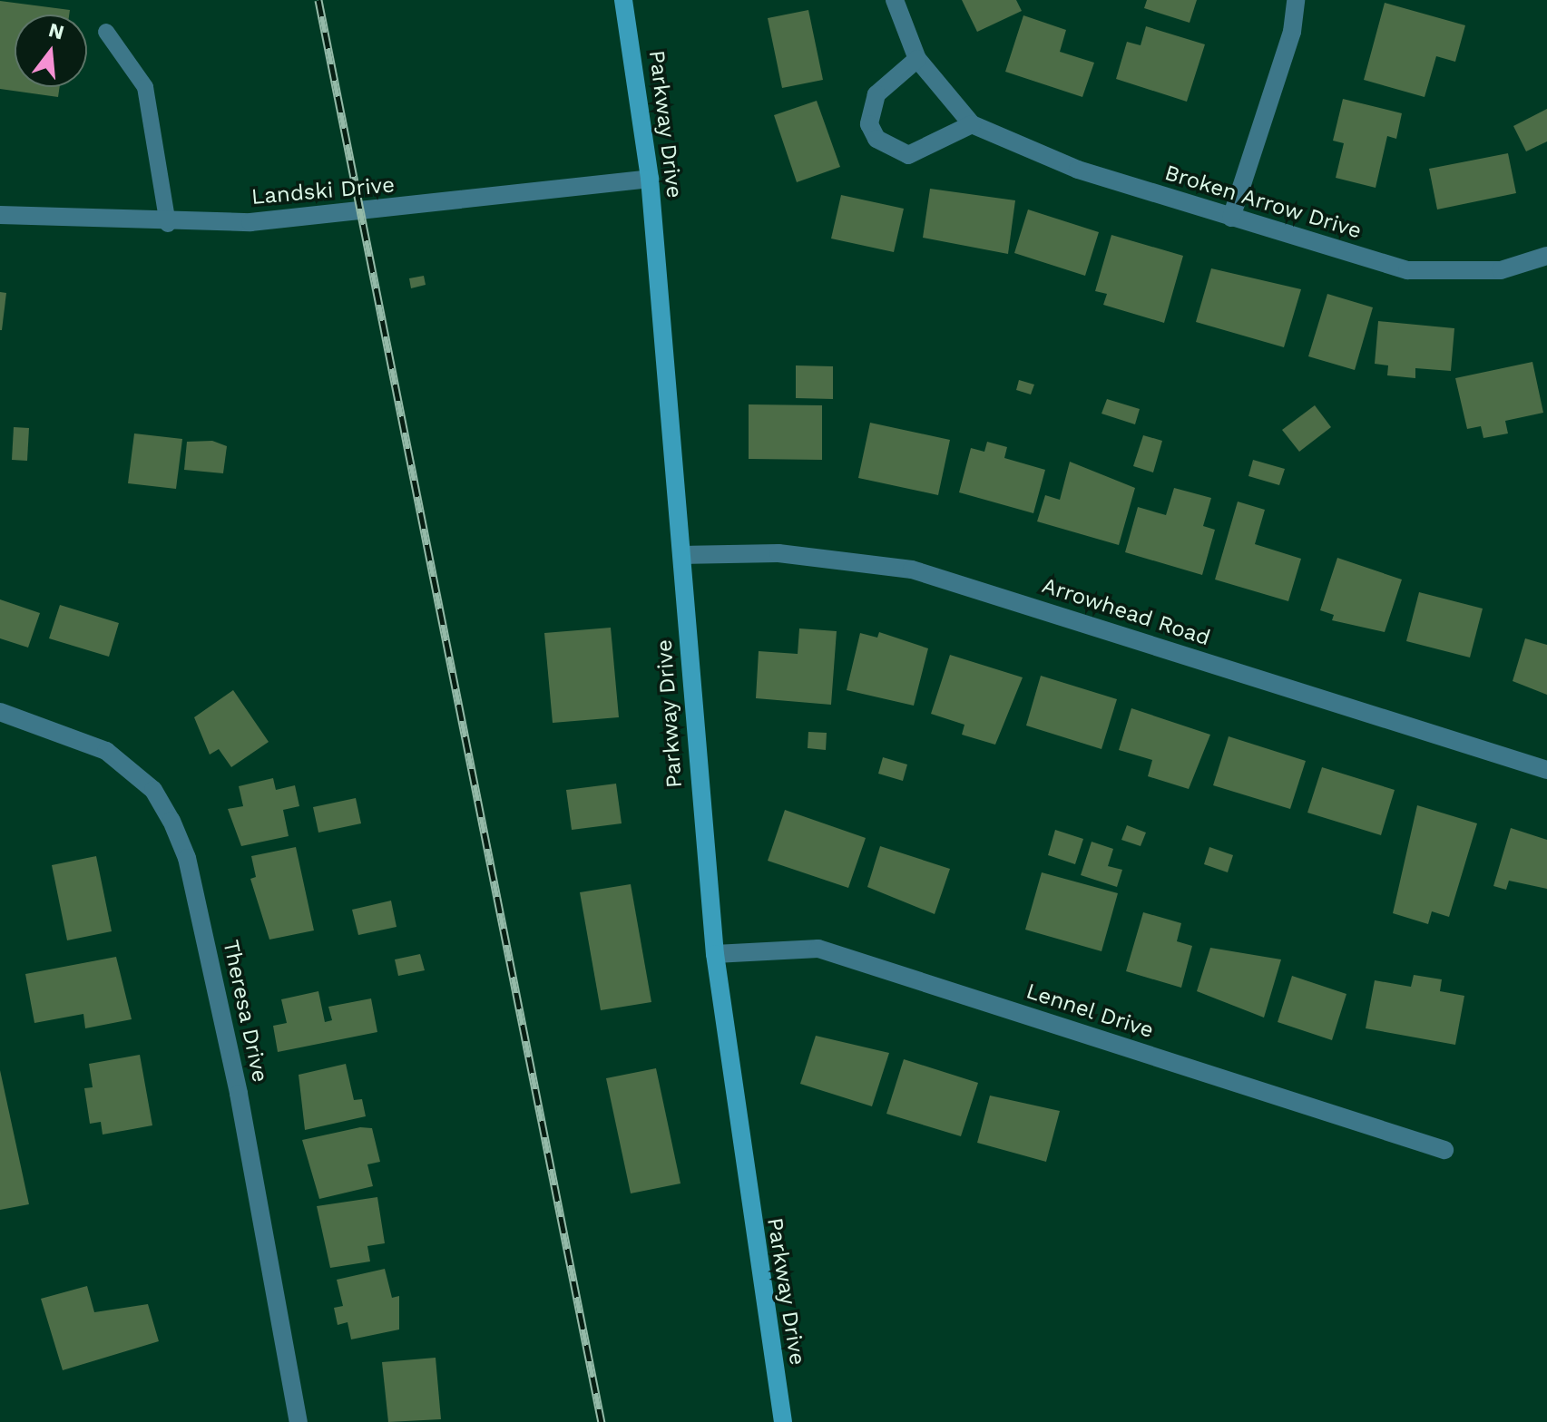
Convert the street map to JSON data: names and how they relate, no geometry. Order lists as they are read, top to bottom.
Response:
{
  "streets": {
    "street": [
      "Parkway Drive",
      "Landski Drive",
      "Broken Arrow Drive",
      "Arrowhead Road",
      "Theresa Drive",
      "Lennel Drive"
    ]
  },
  "crossings": [
    ["Parkway Drive", "Landski Drive"],
    ["Parkway Drive", "Arrowhead Road"],
    ["Parkway Drive", "Lennel Drive"]
  ],
  "north": "top"
}
